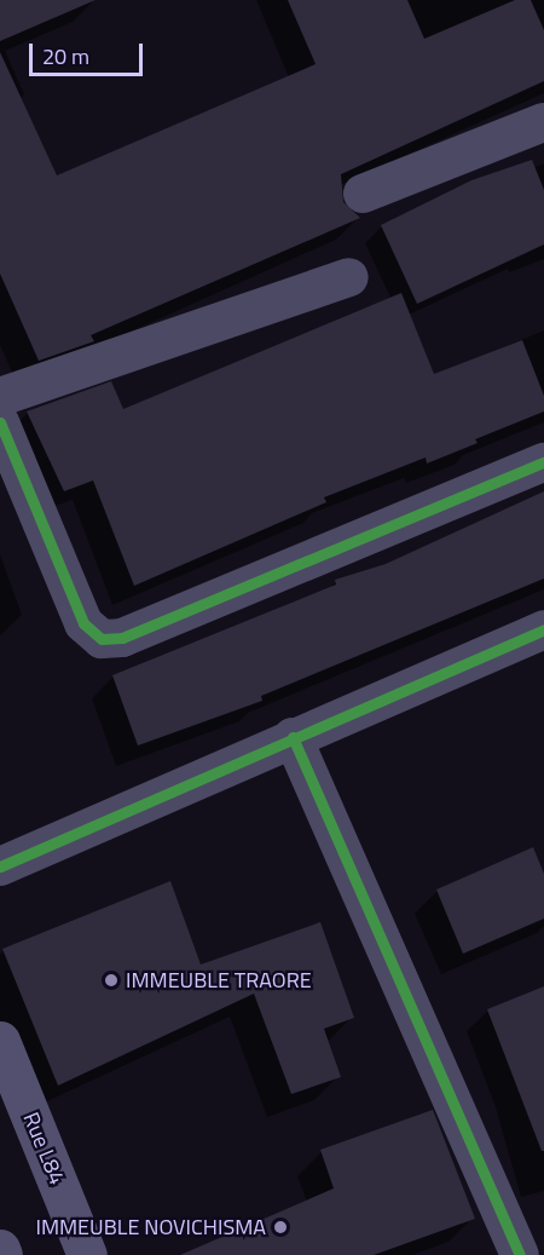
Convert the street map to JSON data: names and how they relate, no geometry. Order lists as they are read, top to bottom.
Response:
{
  "streets": {
    "main road": ["Rue L84"]
  },
  "places": ["IMMEUBLE TRAORE", "IMMEUBLE NOVICHISMA"],
  "scale_bar": "20 m"
}
